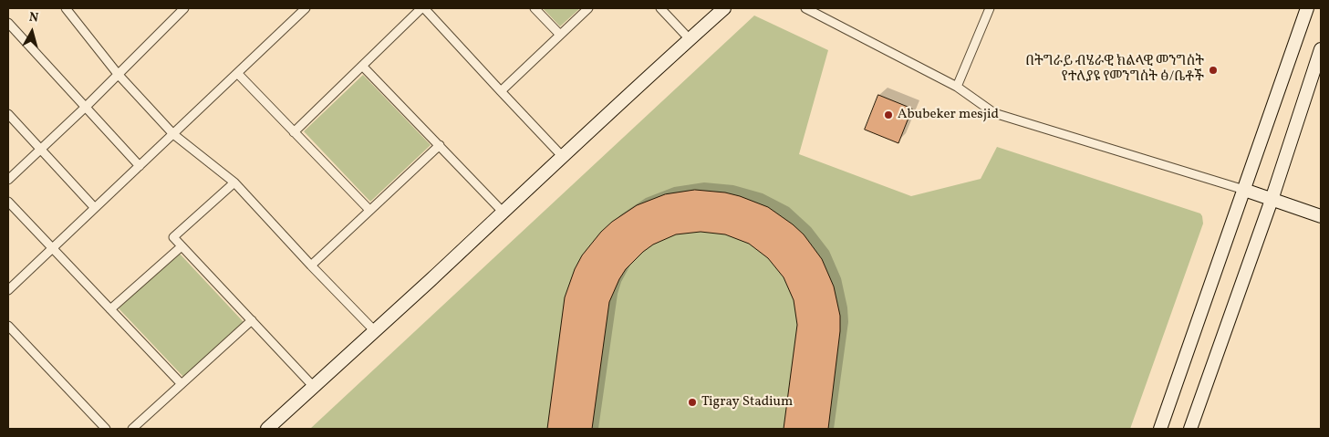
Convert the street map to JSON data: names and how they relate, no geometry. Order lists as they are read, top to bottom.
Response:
{
  "places": ["በትግራይ ብሄራዊ ክልላዊ መንግስት የተለያዩ የመንግስት ፅ/ቤቶች", "Abubeker mesjid", "Tigray Stadium"],
  "north": "top"
}
